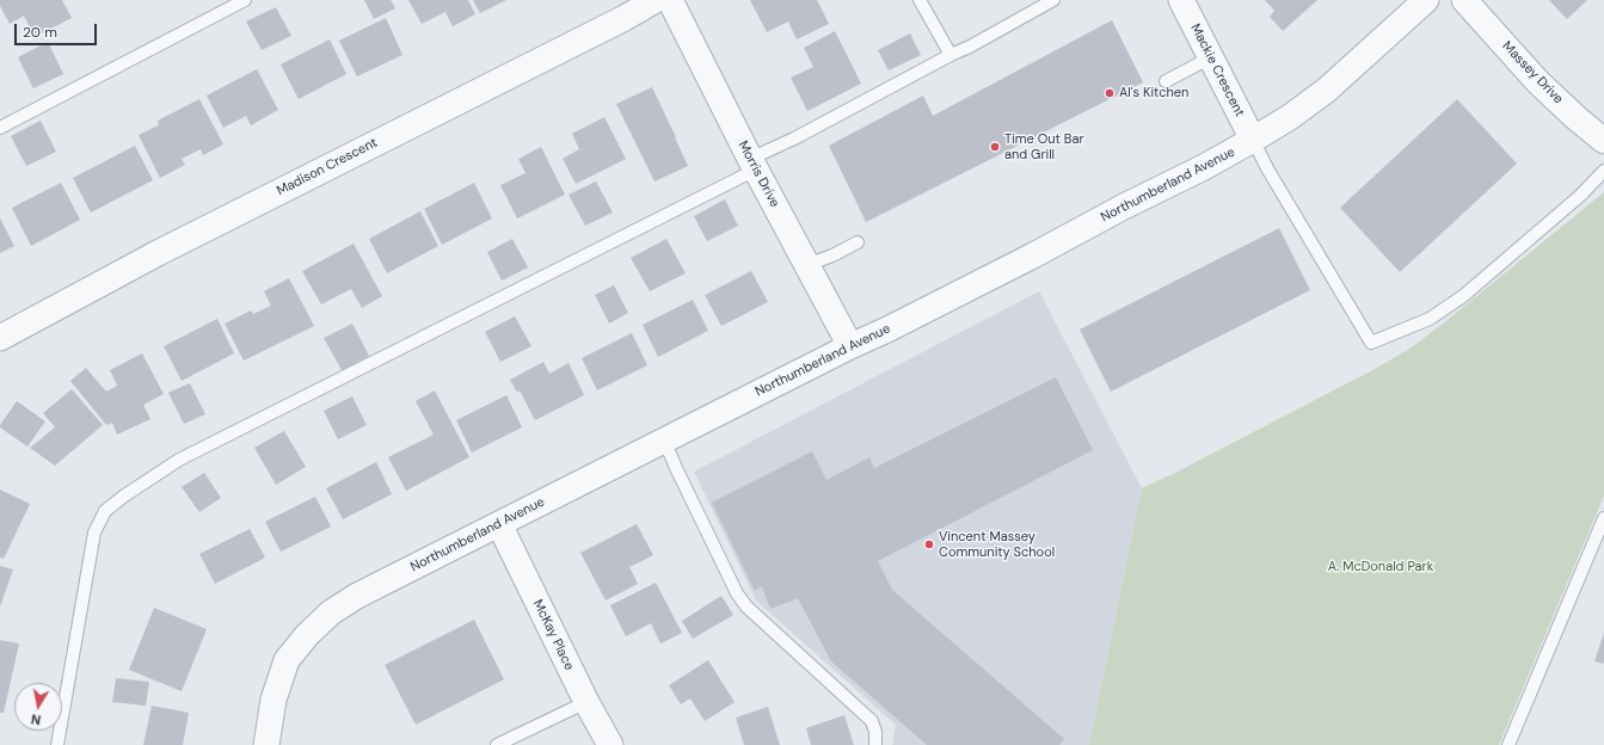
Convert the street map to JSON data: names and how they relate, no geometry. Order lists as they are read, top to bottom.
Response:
{
  "streets": {
    "street": [
      "Mackie Crescent",
      "Massey Drive",
      "Madison Crescent",
      "Morris Drive",
      "Northumberland Avenue",
      "McKay Place"
    ]
  },
  "crossings": [
    ["Mackie Crescent", "Northumberland Avenue"],
    ["Morris Drive", "Northumberland Avenue"],
    ["Northumberland Avenue", "McKay Place"]
  ],
  "parks": ["A. McDonald Park"],
  "places": ["Al's Kitchen", "Time Out Bar and Grill", "Vincent Massey Community School"],
  "scale_bar": "20 m",
  "north": "bottom"
}
